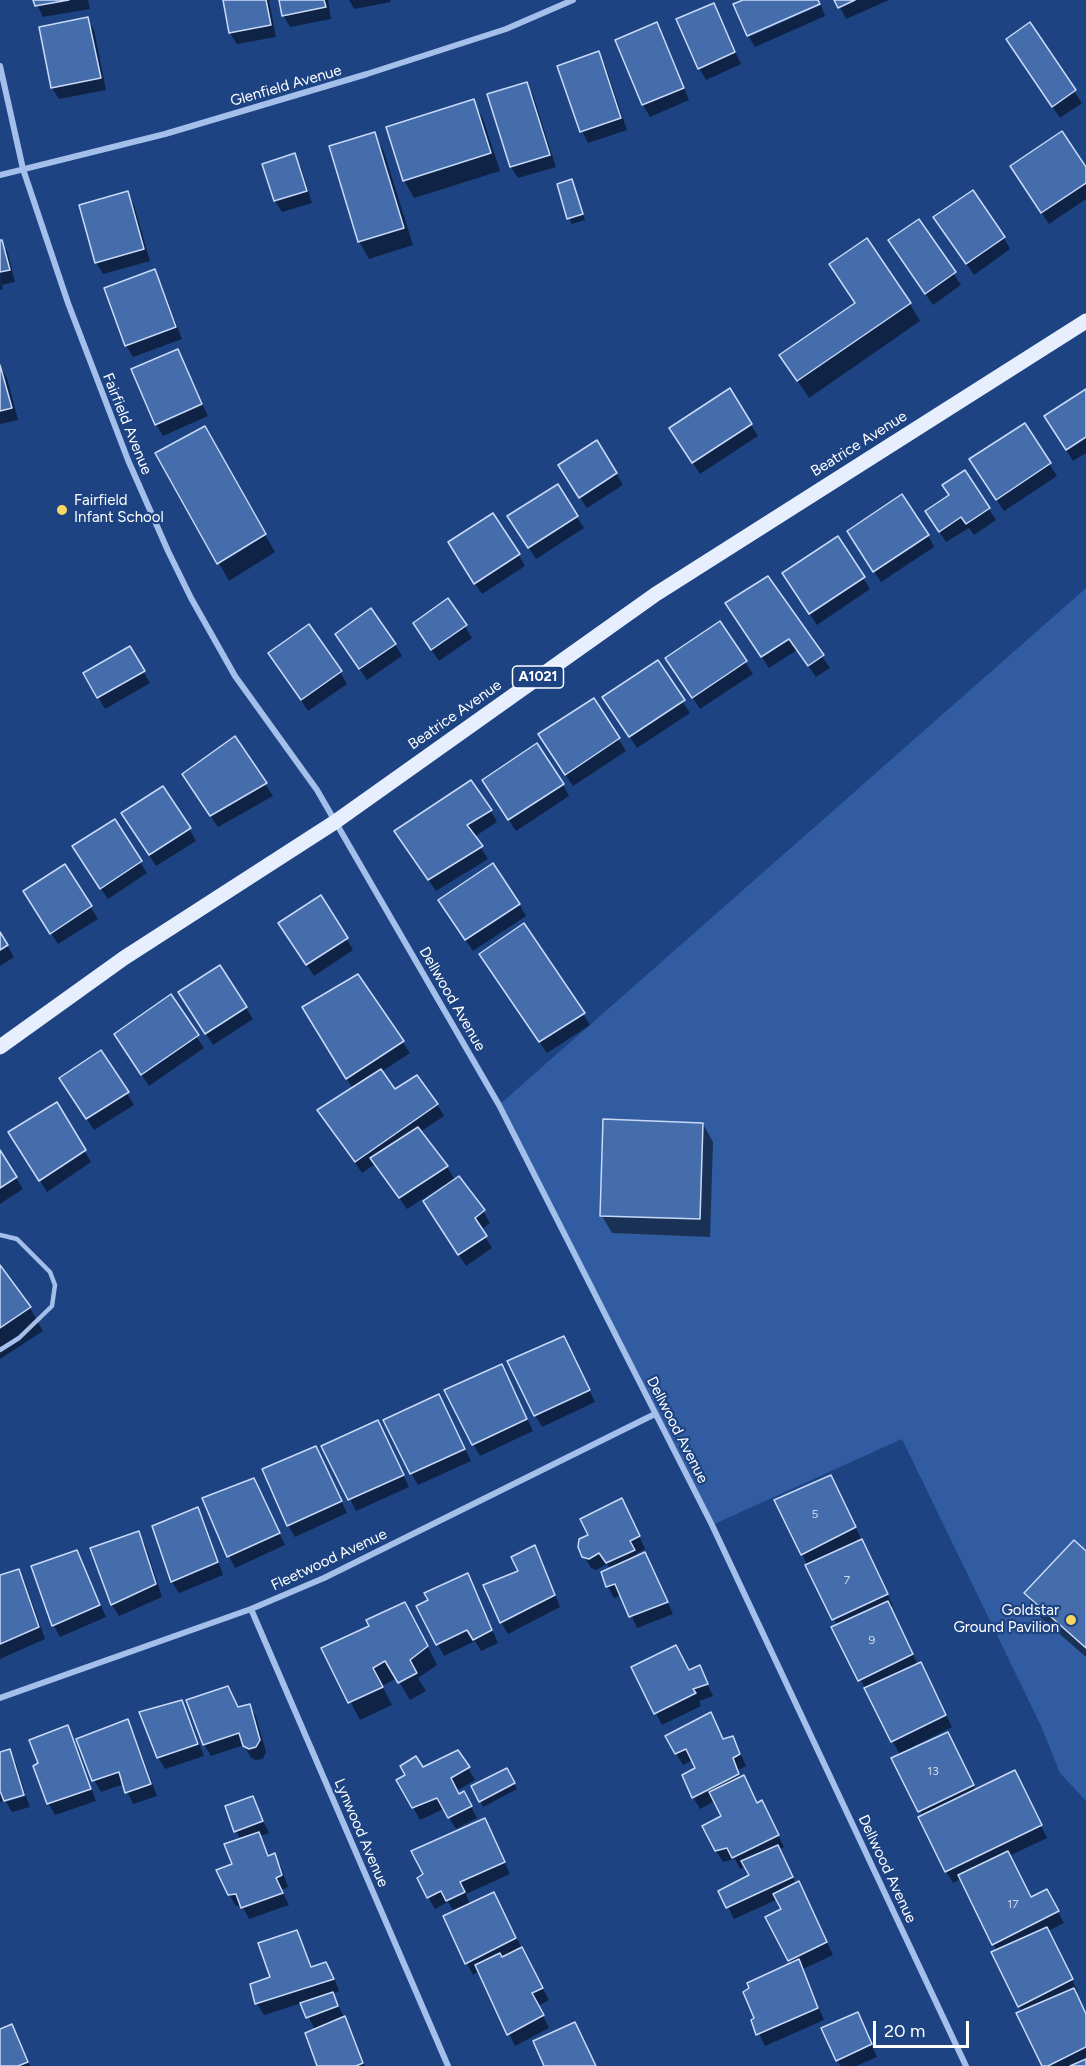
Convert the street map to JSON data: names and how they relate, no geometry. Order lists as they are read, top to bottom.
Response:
{
  "streets": {
    "main road": ["Beatrice Avenue", "A1021"],
    "street": [
      "Glenfield Avenue",
      "Fairfield Avenue",
      "Dellwood Avenue",
      "Fleetwood Avenue",
      "Lynwood Avenue"
    ]
  },
  "crossings": [
    ["Glenfield Avenue", "Fairfield Avenue"],
    ["Fairfield Avenue", "Beatrice Avenue"],
    ["Fairfield Avenue", "Dellwood Avenue"],
    ["Beatrice Avenue", "Dellwood Avenue"],
    ["Dellwood Avenue", "Fleetwood Avenue"],
    ["Fleetwood Avenue", "Lynwood Avenue"]
  ],
  "places": ["Fairfield Infant School", "Goldstar Ground Pavilion"],
  "house_numbers": [
    "5",
    "7",
    "9",
    "13",
    "17"
  ],
  "scale_bar": "20 m"
}
